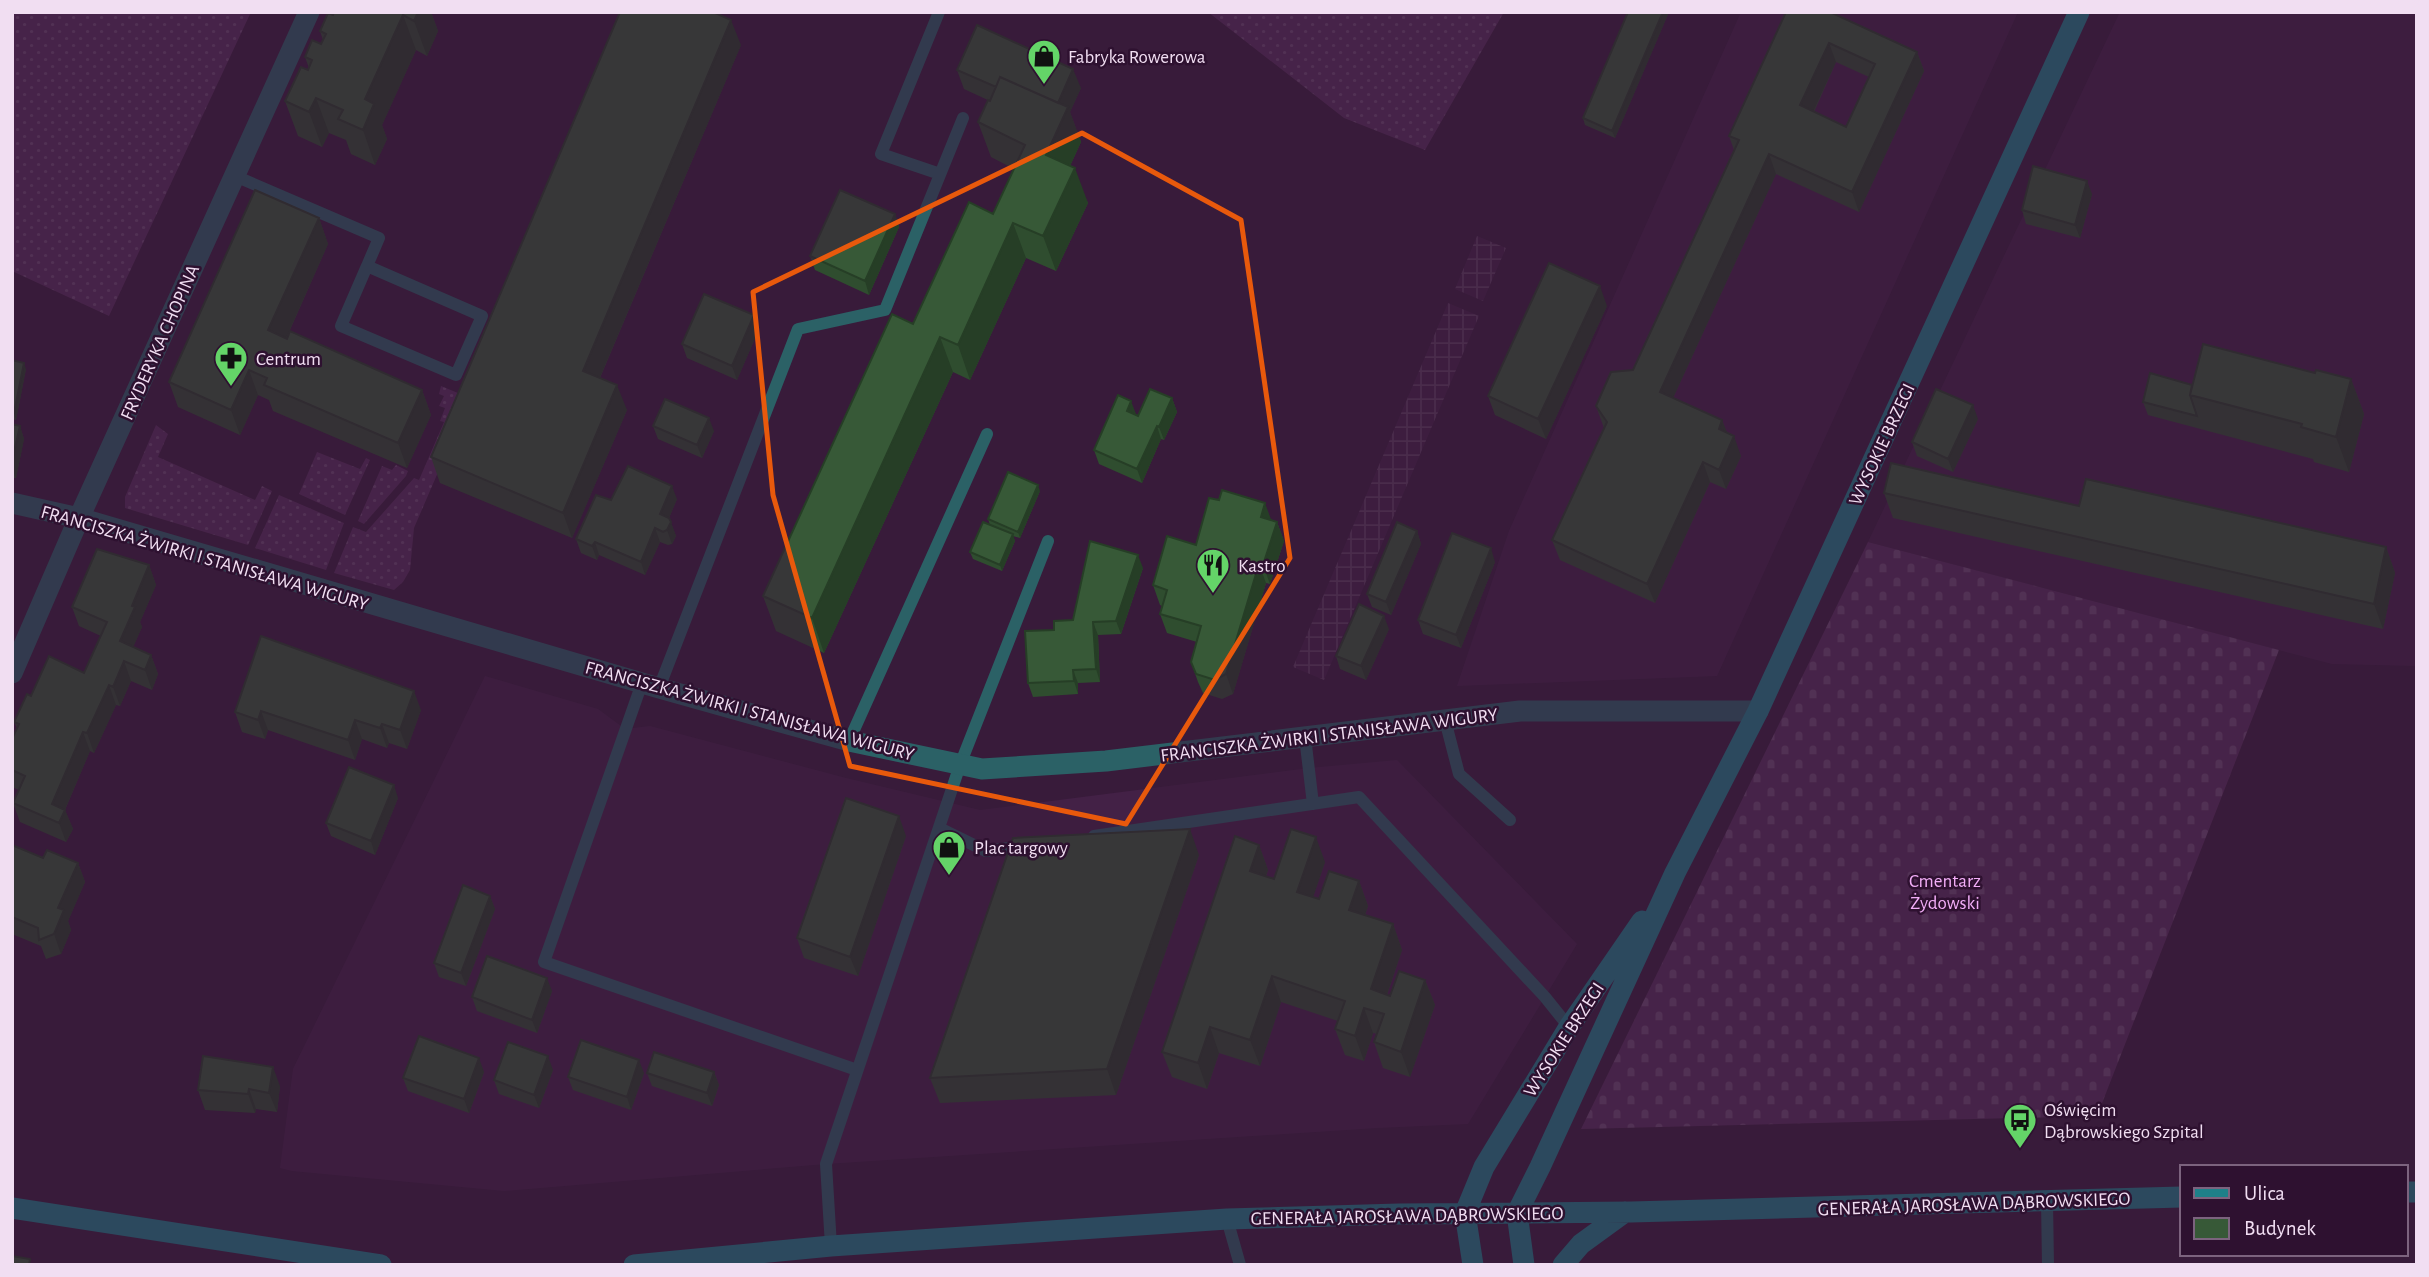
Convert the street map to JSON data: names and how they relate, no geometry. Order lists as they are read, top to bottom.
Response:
{
  "streets": {
    "street": [
      "FRYDERYKA CHOPINA",
      "WYSOKIE BRZEGI",
      "FRANCISZKA ŻWIRKI I STANISŁAWA WIGURY",
      "GENERAŁA JAROSŁAWA DĄBROWSKIEGO"
    ]
  },
  "crossings": [
    ["FRYDERYKA CHOPINA", "FRANCISZKA ŻWIRKI I STANISŁAWA WIGURY"],
    ["WYSOKIE BRZEGI", "FRANCISZKA ŻWIRKI I STANISŁAWA WIGURY"],
    ["WYSOKIE BRZEGI", "GENERAŁA JAROSŁAWA DĄBROWSKIEGO"]
  ],
  "parks": ["Cmentarz Żydowski"],
  "places": {
    "shop": ["Fabryka Rowerowa", "Plac targowy"],
    "pharmacy": ["Centrum"],
    "restaurant": ["Kastro"],
    "bus stop": ["Oświęcim Dąbrowskiego Szpital"]
  },
  "legend": ["Ulica", "Budynek"]
}
